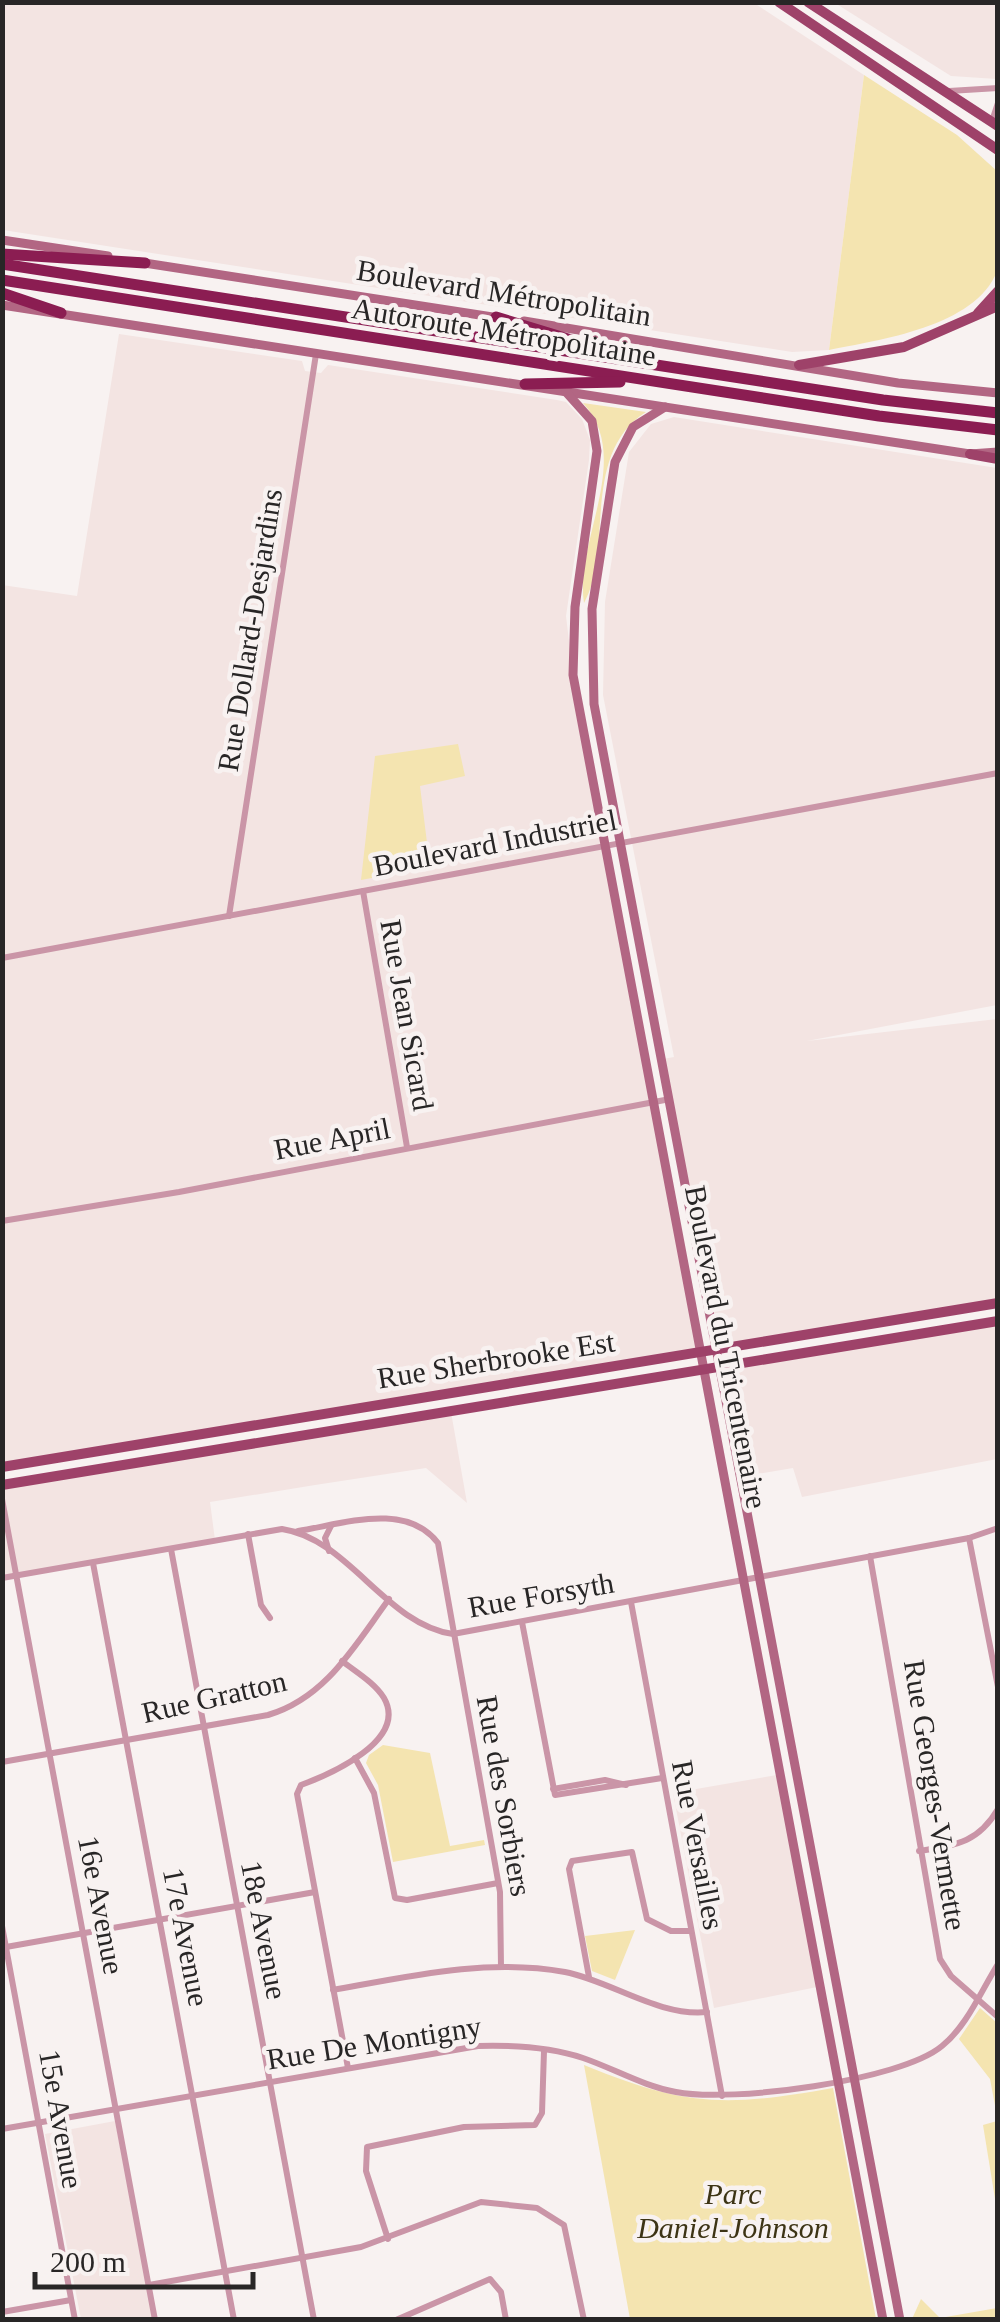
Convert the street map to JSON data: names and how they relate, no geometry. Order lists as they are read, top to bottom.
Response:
{
  "streets": {
    "highway": ["Autoroute Métropolitaine"],
    "main road": ["Rue Sherbrooke Est"],
    "street": [
      "Boulevard Métropolitain",
      "Rue Dollard-Desjardins",
      "Boulevard Industriel",
      "Rue Jean Sicard",
      "Rue April",
      "Boulevard du Tricentenaire",
      "Rue Forsyth",
      "Rue Gratton",
      "Rue Georges-Vermette",
      "Rue des Sorbiers",
      "Rue Versailles",
      "16e Avenue",
      "18e Avenue",
      "17e Avenue",
      "Rue De Montigny",
      "15e Avenue"
    ]
  },
  "crossings": [
    ["Rue Dollard-Desjardins", "Boulevard Industriel"],
    ["Boulevard Industriel", "Rue Jean Sicard"],
    ["Boulevard Industriel", "Boulevard du Tricentenaire"],
    ["Rue Jean Sicard", "Rue April"],
    ["Rue April", "Boulevard du Tricentenaire"],
    ["Boulevard du Tricentenaire", "Rue Sherbrooke Est"],
    ["Boulevard du Tricentenaire", "Rue Forsyth"],
    ["Boulevard du Tricentenaire", "Rue De Montigny"],
    ["Rue Forsyth", "Rue Gratton"],
    ["Rue Forsyth", "Rue Georges-Vermette"],
    ["Rue Forsyth", "Rue des Sorbiers"],
    ["Rue Forsyth", "Rue Versailles"],
    ["Rue Gratton", "16e Avenue"],
    ["Rue Gratton", "18e Avenue"],
    ["Rue Gratton", "17e Avenue"],
    ["Rue Georges-Vermette", "Rue De Montigny"],
    ["Rue Versailles", "Rue De Montigny"],
    ["16e Avenue", "Rue De Montigny"],
    ["18e Avenue", "Rue De Montigny"],
    ["17e Avenue", "Rue De Montigny"],
    ["Rue De Montigny", "15e Avenue"]
  ],
  "parks": ["Parc Daniel-Johnson"],
  "scale_bar": "200 m"
}
